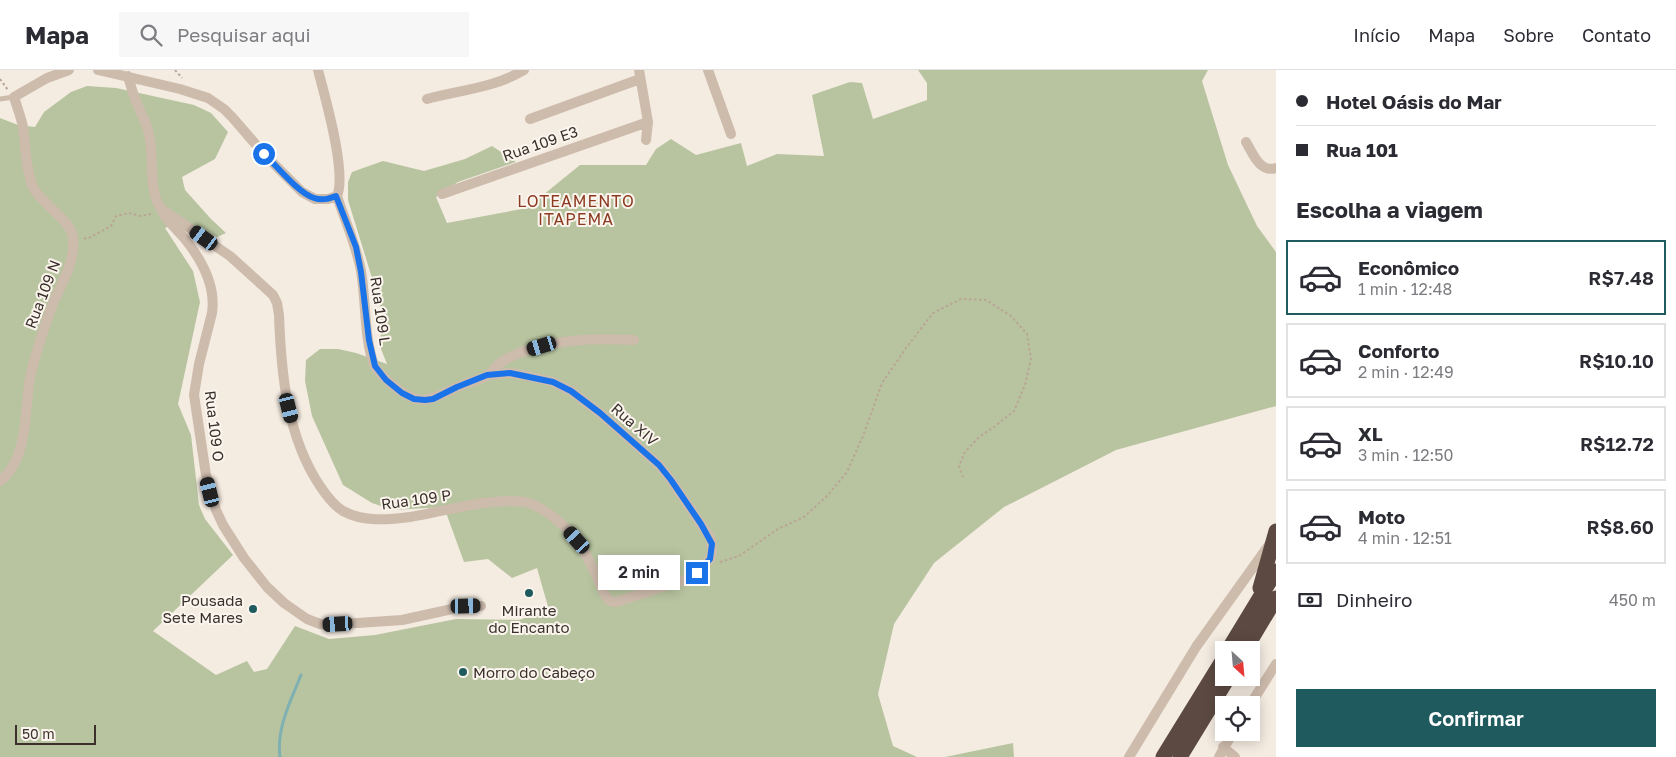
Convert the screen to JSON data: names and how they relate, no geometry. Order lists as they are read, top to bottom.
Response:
{
  "streets": {
    "street": [
      "Rua 109 E3",
      "Rua 109 N",
      "Rua 109 L",
      "Rua XIV",
      "Rua 109 O",
      "Rua 109 P"
    ]
  },
  "crossings": [
    ["Rua 109 L", "Rua XIV"],
    ["Rua XIV", "Rua 109 P"],
    ["Rua 109 O", "Rua 109 P"]
  ],
  "districts": ["LOTEAMENTO ITAPEMA"],
  "places": ["Mirante do Encanto", "Pousada Sete Mares", "Morro do Cabeço"],
  "scale_bar": "50 m",
  "north": "bottom right",
  "page": {
    "header": "Mapa",
    "search": "Pesquisar aqui",
    "nav": [
      "Início",
      "Mapa",
      "Sobre",
      "Contato"
    ],
    "banner": ["Hotel Oásis do Mar", "Rua 101"],
    "heading": "Escolha a viagem",
    "list": [
      {
        "name": "Econômico",
        "note": "1 min · 12:48",
        "value": "R$7.48"
      },
      {
        "name": "Conforto",
        "note": "2 min · 12:49",
        "value": "R$10.10"
      },
      {
        "name": "XL",
        "note": "3 min · 12:50",
        "value": "R$12.72"
      },
      {
        "name": "Moto",
        "note": "4 min · 12:51",
        "value": "R$8.60"
      }
    ],
    "bubble": "2 min",
    "pay": ["Dinheiro", "450 m"],
    "buttons": "Confirmar",
    "scale": "50 m"
  }
}
